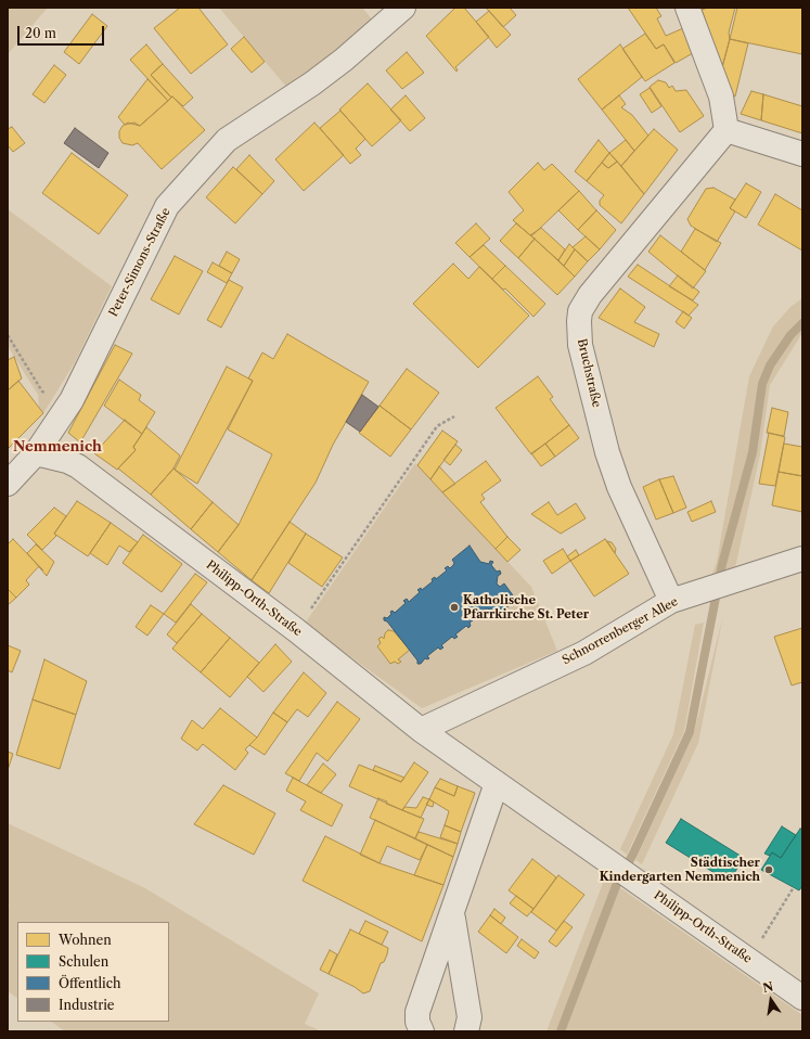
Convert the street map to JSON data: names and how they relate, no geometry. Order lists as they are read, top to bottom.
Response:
{
  "streets": {
    "street": [
      "Peter-Simons-Straße",
      "Bruchstraße",
      "Philipp-Orth-Straße",
      "Schnorrenberger Allee"
    ]
  },
  "crossings": [
    ["Peter-Simons-Straße", "Philipp-Orth-Straße"],
    ["Bruchstraße", "Schnorrenberger Allee"],
    ["Philipp-Orth-Straße", "Schnorrenberger Allee"]
  ],
  "districts": ["Nemmenich"],
  "places": ["Katholische Pfarrkirche St. Peter", "Städtischer Kindergarten Nemmenich"],
  "legend": [
    "Wohnen",
    "Schulen",
    "Öffentlich",
    "Industrie"
  ],
  "scale_bar": "20 m",
  "north": "top"
}
